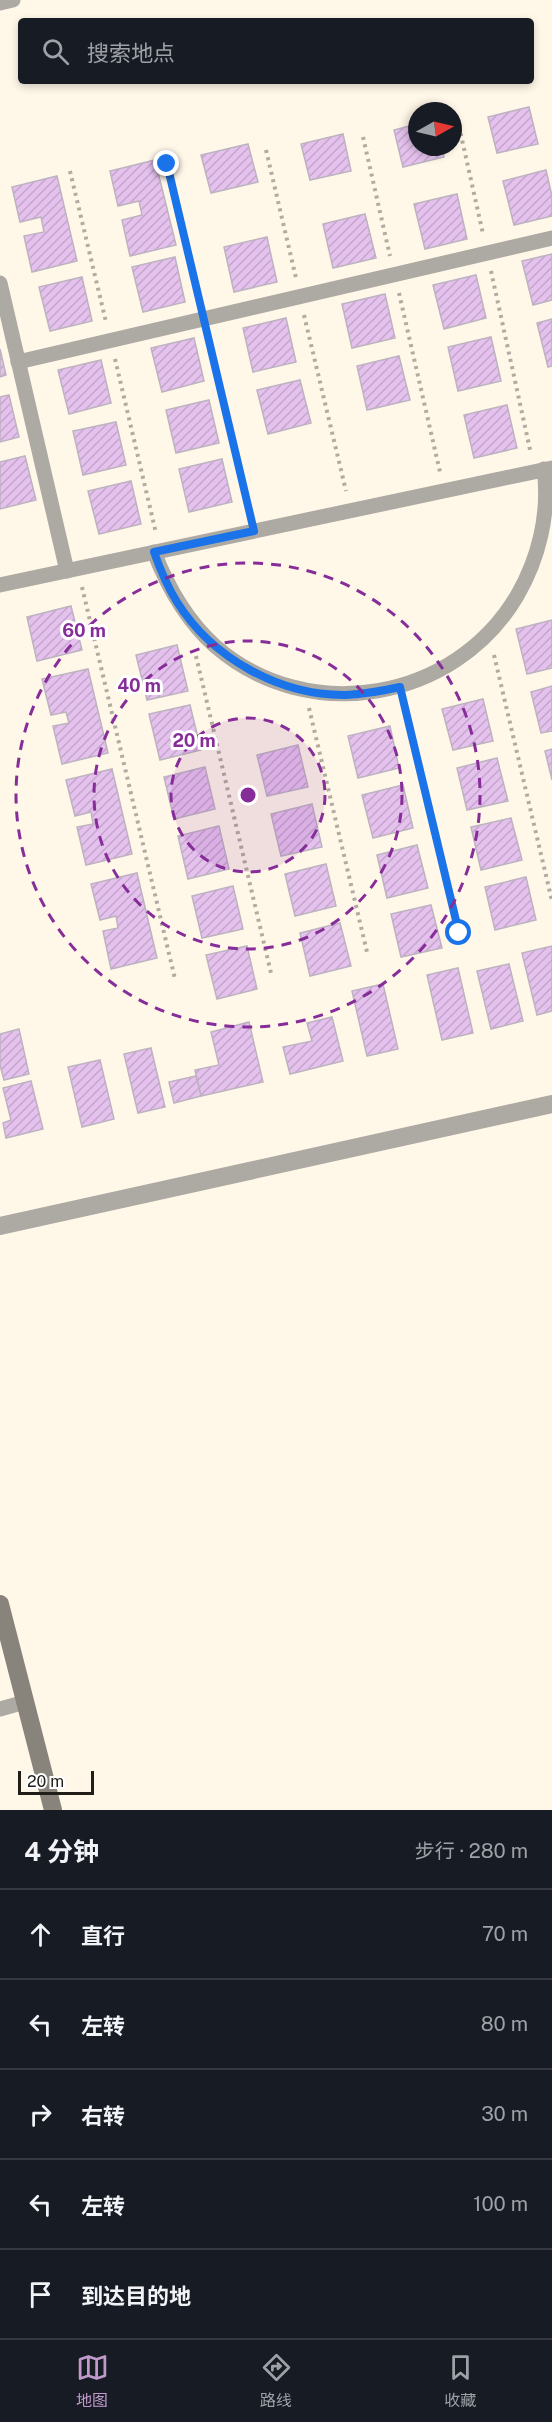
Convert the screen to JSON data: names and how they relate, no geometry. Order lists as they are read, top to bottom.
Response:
{
  "scale_bar": "20 m",
  "north": "right",
  "page": {
    "search": "搜索地点",
    "scale": "20 m",
    "heading": ["4 分钟", "步行 · 280 m"],
    "list": [
      ["直行", "70 m"],
      ["左转", "80 m"],
      ["右转", "30 m"],
      ["左转", "100 m"],
      "到达目的地"
    ],
    "nav": ["地图", "路线", "收藏"]
  },
  "rings": ["60 m", "40 m", "20 m"]
}
